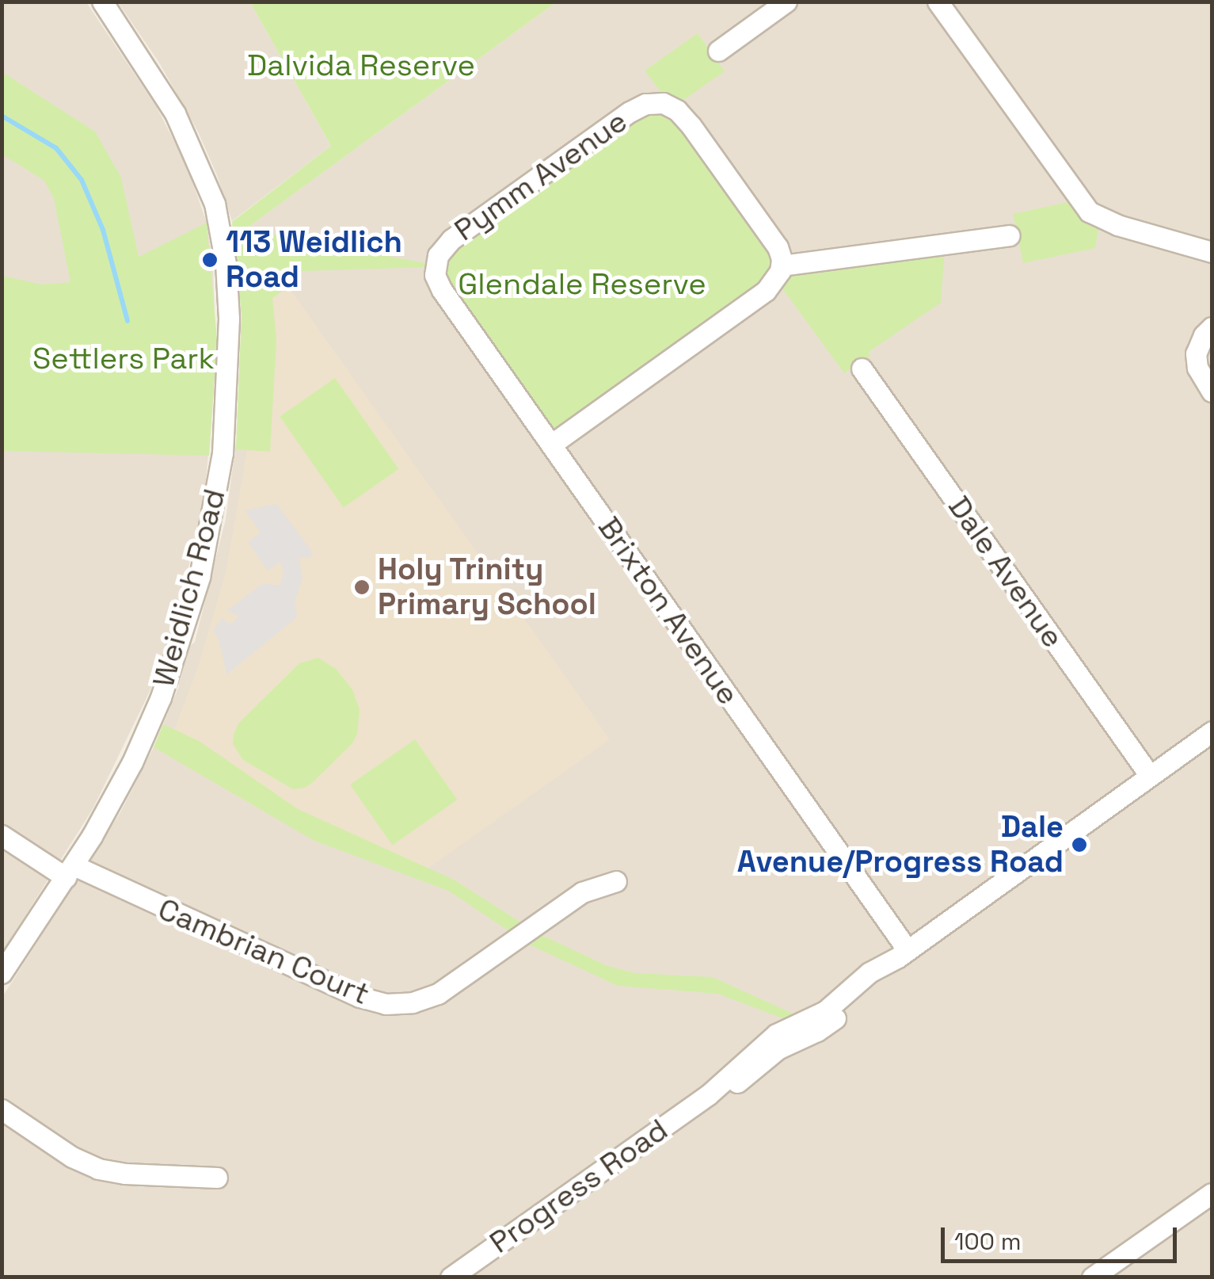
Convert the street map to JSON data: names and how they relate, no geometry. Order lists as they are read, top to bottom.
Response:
{
  "streets": {
    "street": [
      "Pymm Avenue",
      "Dale Avenue",
      "Weidlich Road",
      "Brixton Avenue",
      "Cambrian Court",
      "Progress Road"
    ]
  },
  "crossings": [
    ["Pymm Avenue", "Brixton Avenue"],
    ["Dale Avenue", "Progress Road"],
    ["Weidlich Road", "Cambrian Court"],
    ["Brixton Avenue", "Progress Road"]
  ],
  "parks": ["Dalvida Reserve", "Glendale Reserve", "Settlers Park"],
  "places": ["113 Weidlich Road", "Holy Trinity Primary School", "Dale Avenue/Progress Road"],
  "scale_bar": "100 m"
}
